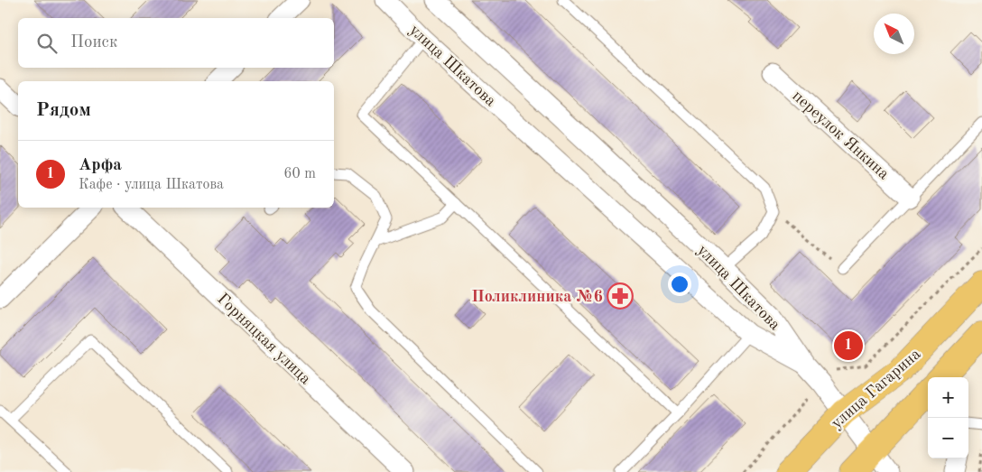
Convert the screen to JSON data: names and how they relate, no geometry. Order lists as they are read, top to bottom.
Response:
{
  "streets": {
    "main road": ["улица Гагарина"],
    "street": ["улица Шкатова", "переулок Янкина", "Горняцкая улица"]
  },
  "places": {
    "pharmacy": ["Поликлиника №6"]
  },
  "north": "top left",
  "page": {
    "search": "Поиск",
    "heading": "Рядом",
    "list": [
      {
        "mark": "1",
        "name": "Арфа",
        "note": "Кафе · улица Шкатова",
        "value": "60 m"
      }
    ],
    "pins": "1",
    "map_buttons": ["+", "−"]
  }
}
